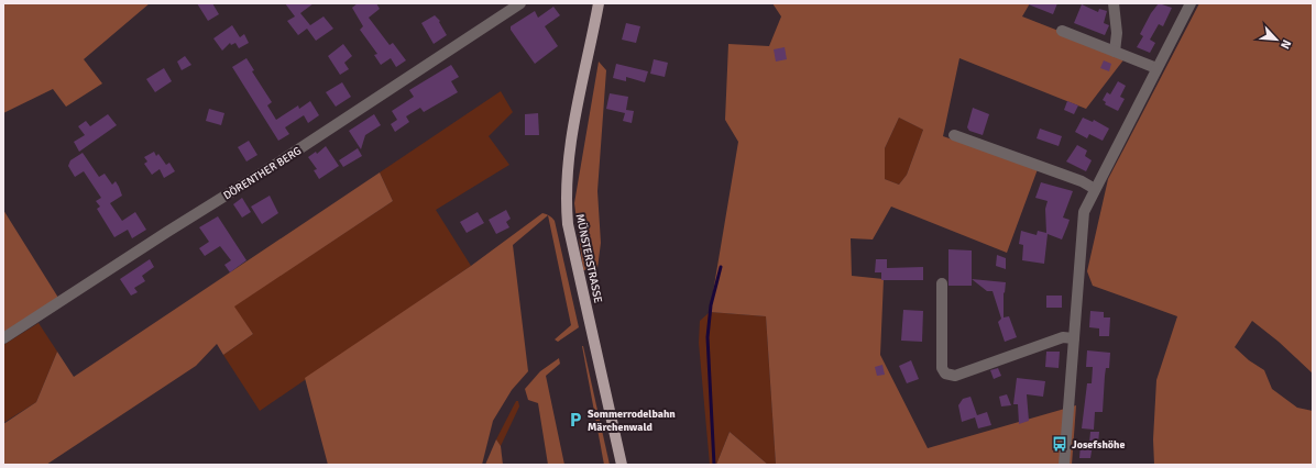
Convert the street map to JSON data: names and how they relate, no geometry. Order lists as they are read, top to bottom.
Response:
{
  "streets": {
    "main road": ["MÜNSTERSTRASSE"],
    "street": ["DÖRENTHER BERG"]
  },
  "places": {
    "parking": ["Sommerrodelbahn Märchenwald"],
    "bus stop": ["Josefshöhe"]
  },
  "north": "bottom right"
}
